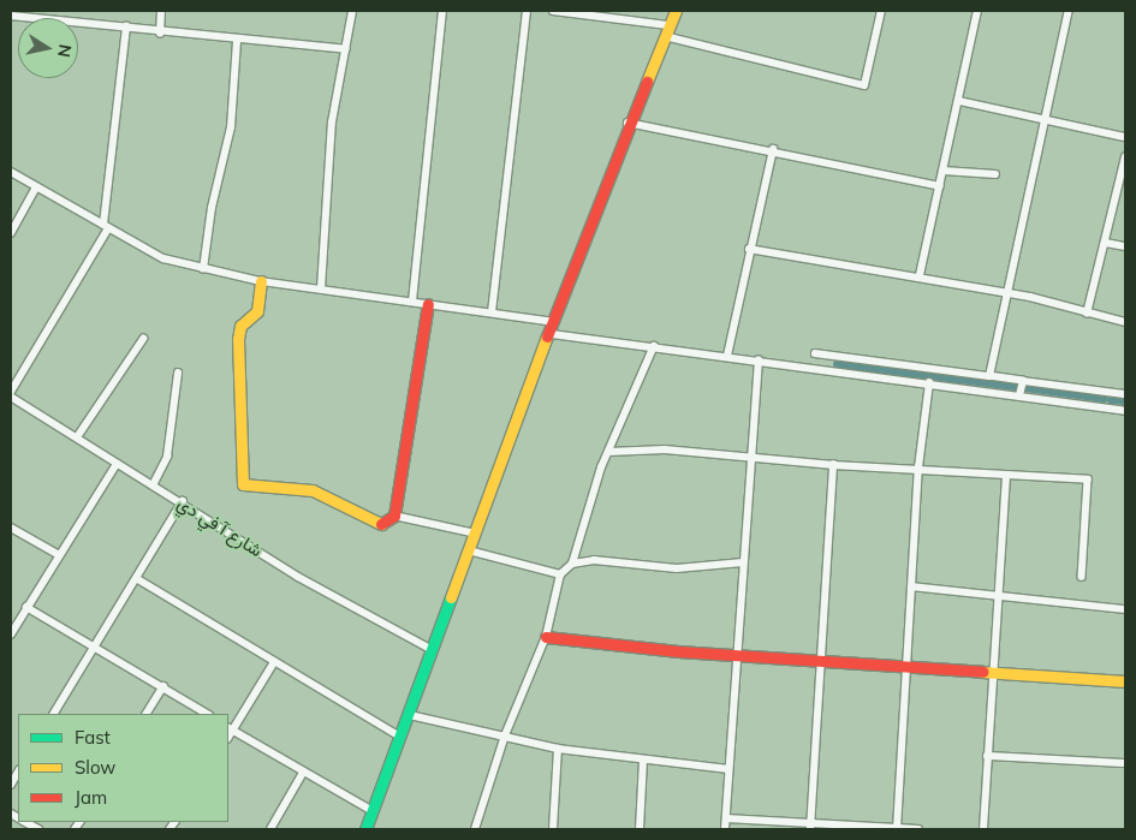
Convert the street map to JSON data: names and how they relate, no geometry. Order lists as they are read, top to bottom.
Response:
{
  "streets": {
    "street": ["شارع آ في دي"]
  },
  "legend": ["Fast", "Slow", "Jam"],
  "north": "right"
}
